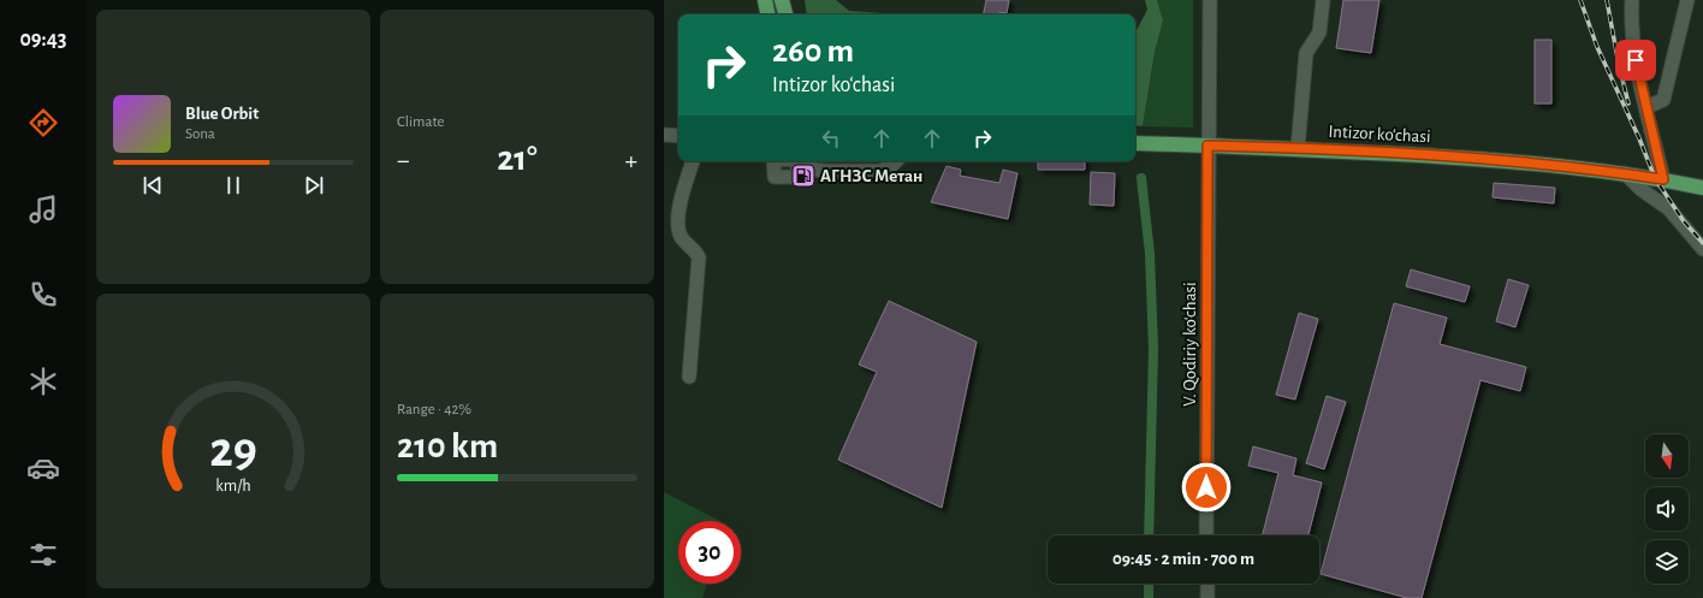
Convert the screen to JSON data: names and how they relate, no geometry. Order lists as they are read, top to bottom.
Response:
{
  "streets": {
    "main road": ["Intizor ko‘chasi"],
    "street": ["V. Qodiriy ko‘chasi"]
  },
  "crossings": [
    ["Intizor ko‘chasi", "V. Qodiriy ko‘chasi"]
  ],
  "places": {
    "fuel station": ["АГНЗС Метан"]
  },
  "north": "bottom",
  "page": {
    "tabs": "09:43",
    "tile": [
      "Climate",
      ["Range · 42%", "210 km"]
    ],
    "turn": ["260 m", "Intizor ko‘chasi"],
    "song": ["Blue Orbit", "Sona"],
    "heat": ["−", "21°", "+"],
    "limit": "30",
    "trip": "09:45 · 2 min · 700 m",
    "gauge": ["29", "km/h"]
  }
}
